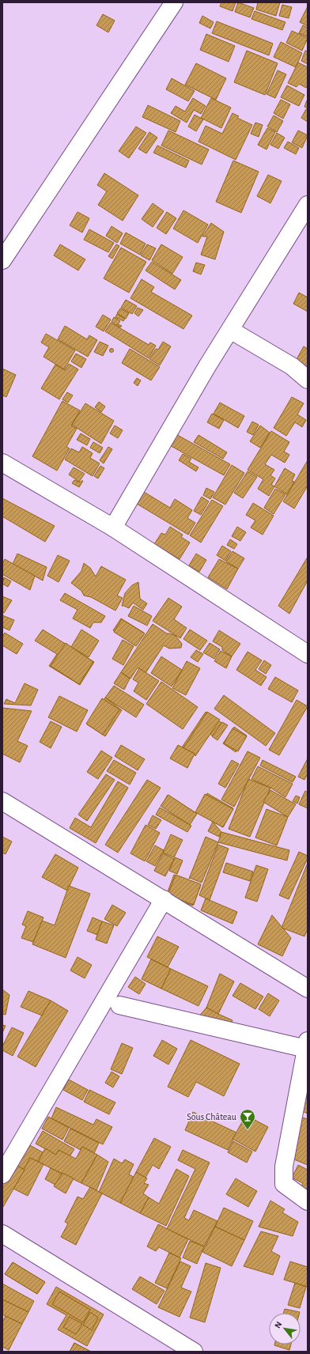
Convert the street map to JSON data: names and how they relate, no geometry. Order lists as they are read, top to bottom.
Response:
{
  "places": {
    "bar": ["Sous Château"]
  },
  "north": "top left"
}
